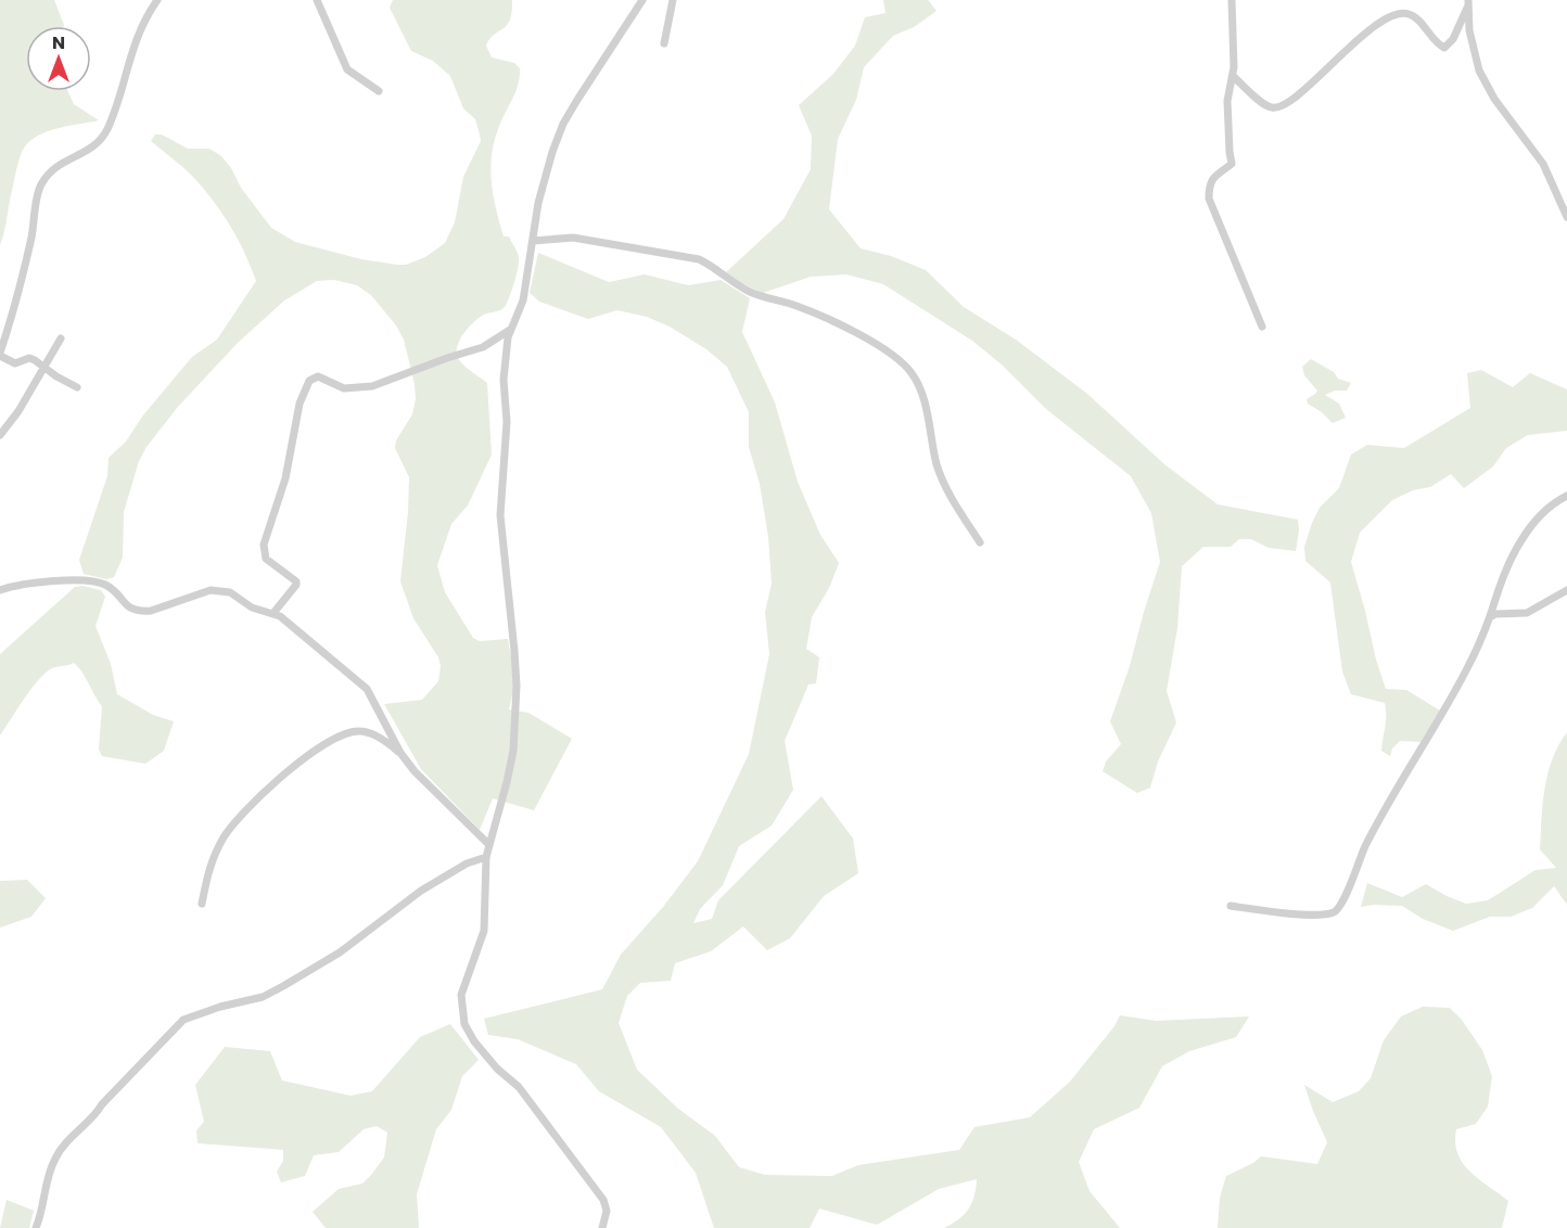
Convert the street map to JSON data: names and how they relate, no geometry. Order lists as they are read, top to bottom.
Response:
{
  "north": "top"
}
